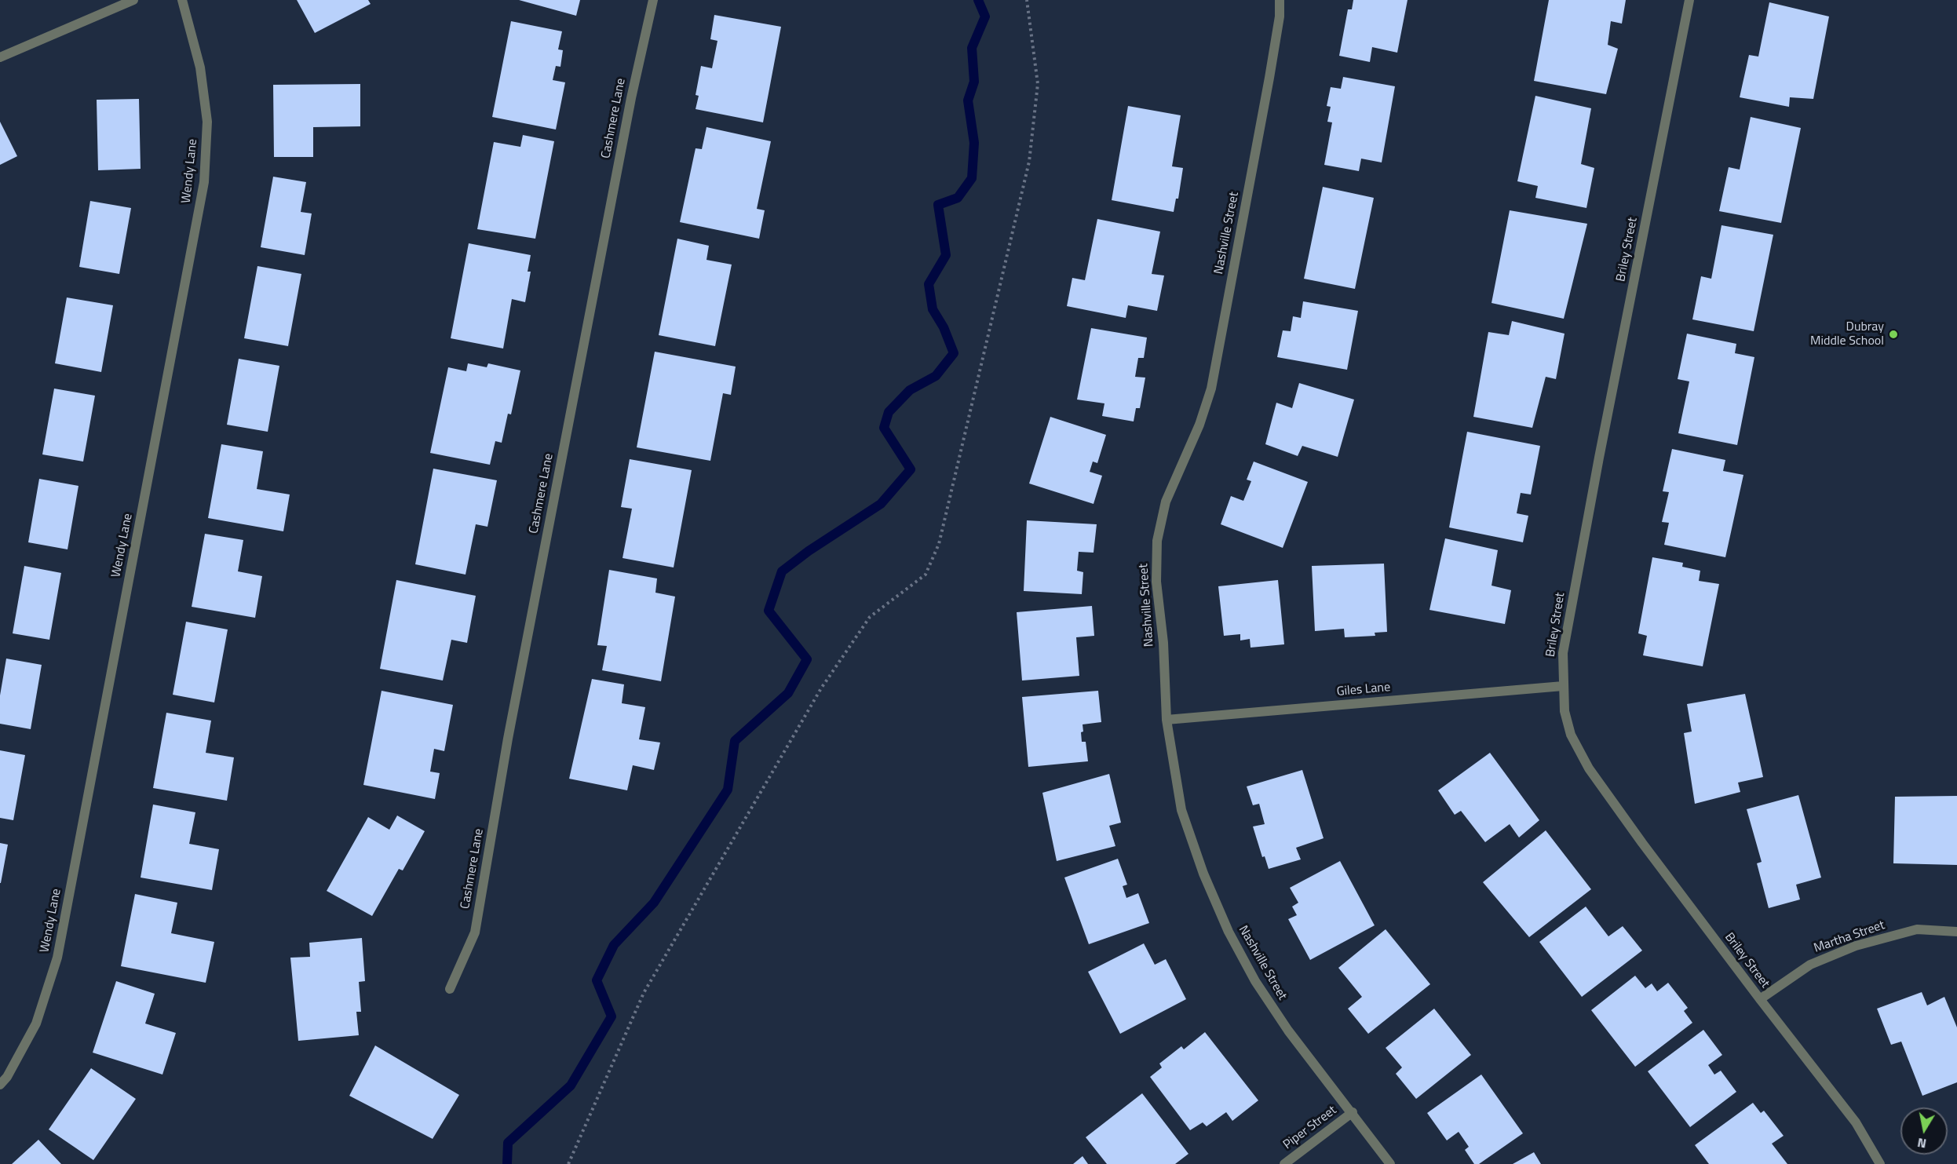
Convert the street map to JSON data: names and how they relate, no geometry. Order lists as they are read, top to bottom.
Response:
{
  "streets": {
    "street": [
      "Cashmere Lane",
      "Wendy Lane",
      "Nashville Street",
      "Briley Street",
      "Giles Lane",
      "Martha Street",
      "Piper Street"
    ]
  },
  "crossings": [
    ["Nashville Street", "Giles Lane"],
    ["Nashville Street", "Piper Street"],
    ["Briley Street", "Giles Lane"],
    ["Briley Street", "Martha Street"]
  ],
  "places": ["Dubray Middle School"],
  "north": "bottom"
}
